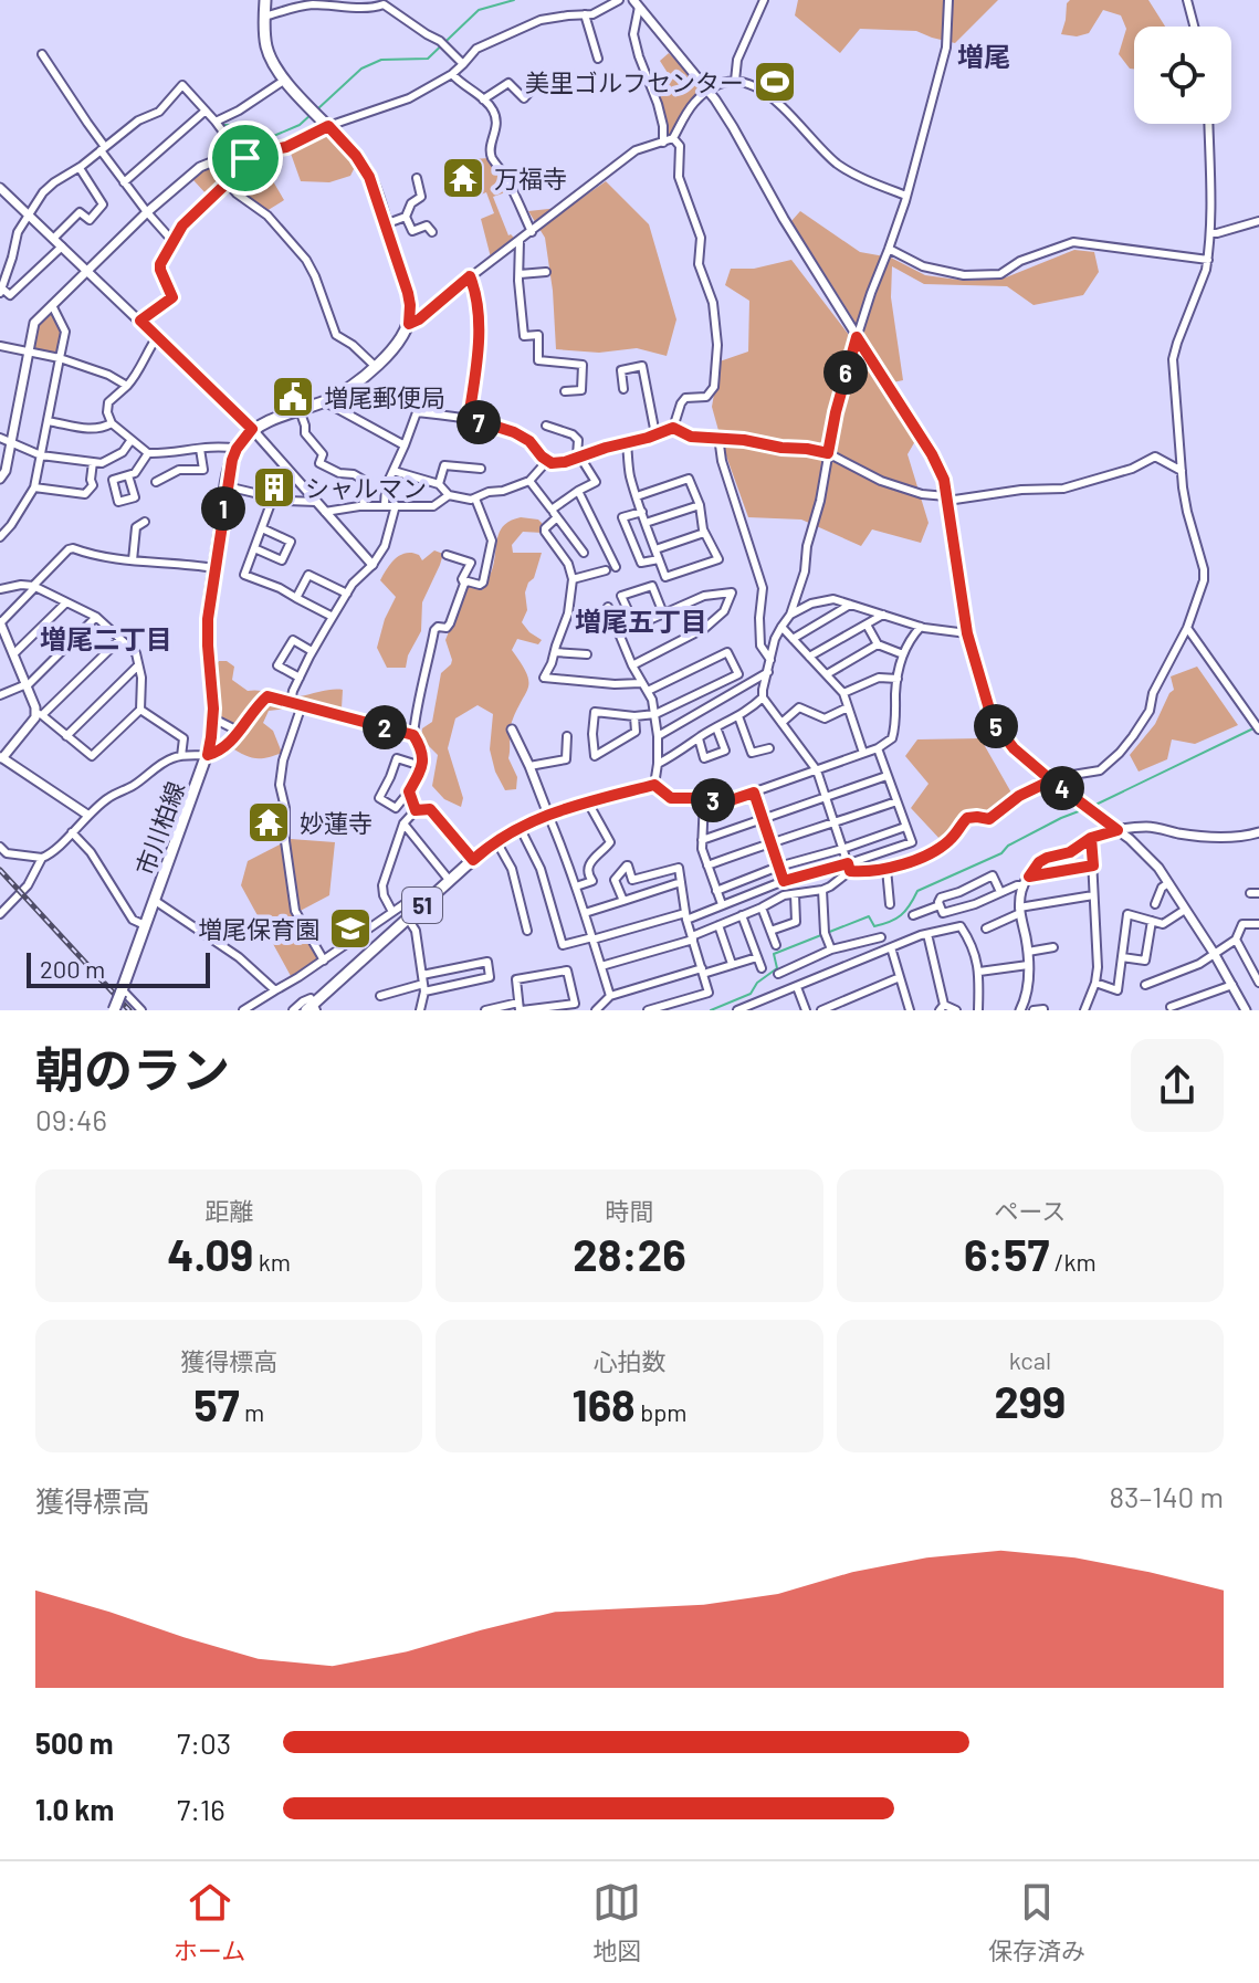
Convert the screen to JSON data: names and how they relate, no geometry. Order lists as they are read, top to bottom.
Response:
{
  "streets": {
    "main road": ["市川柏線", "51"]
  },
  "districts": ["増尾", "増尾五丁目", "増尾二丁目"],
  "places": {
    "sports": ["美里ゴルフセンター"],
    "temple": ["万福寺", "妙蓮寺"],
    "public building": ["増尾郵便局"],
    "building": ["シャルマン"],
    "school or university": ["増尾保育園"]
  },
  "scale_bar": "200 m",
  "page": {
    "pins": [
      "6",
      "7",
      "1",
      "5",
      "2",
      "4",
      "3"
    ],
    "scale": "200 m",
    "heading": ["朝のラン", "09:46"],
    "stats": [
      ["距離", "4.09 km"],
      ["時間", "28:26"],
      ["ペース", "6:57 /km"],
      ["獲得標高", "57 m"],
      ["心拍数", "168 bpm"],
      ["kcal", "299"]
    ],
    "chart": ["獲得標高", "83–140 m"],
    "list": [
      {
        "name": "500 m",
        "note": "7:03"
      },
      {
        "name": "1.0 km",
        "note": "7:16"
      }
    ],
    "tabs": ["ホーム", "地図", "保存済み"]
  }
}
